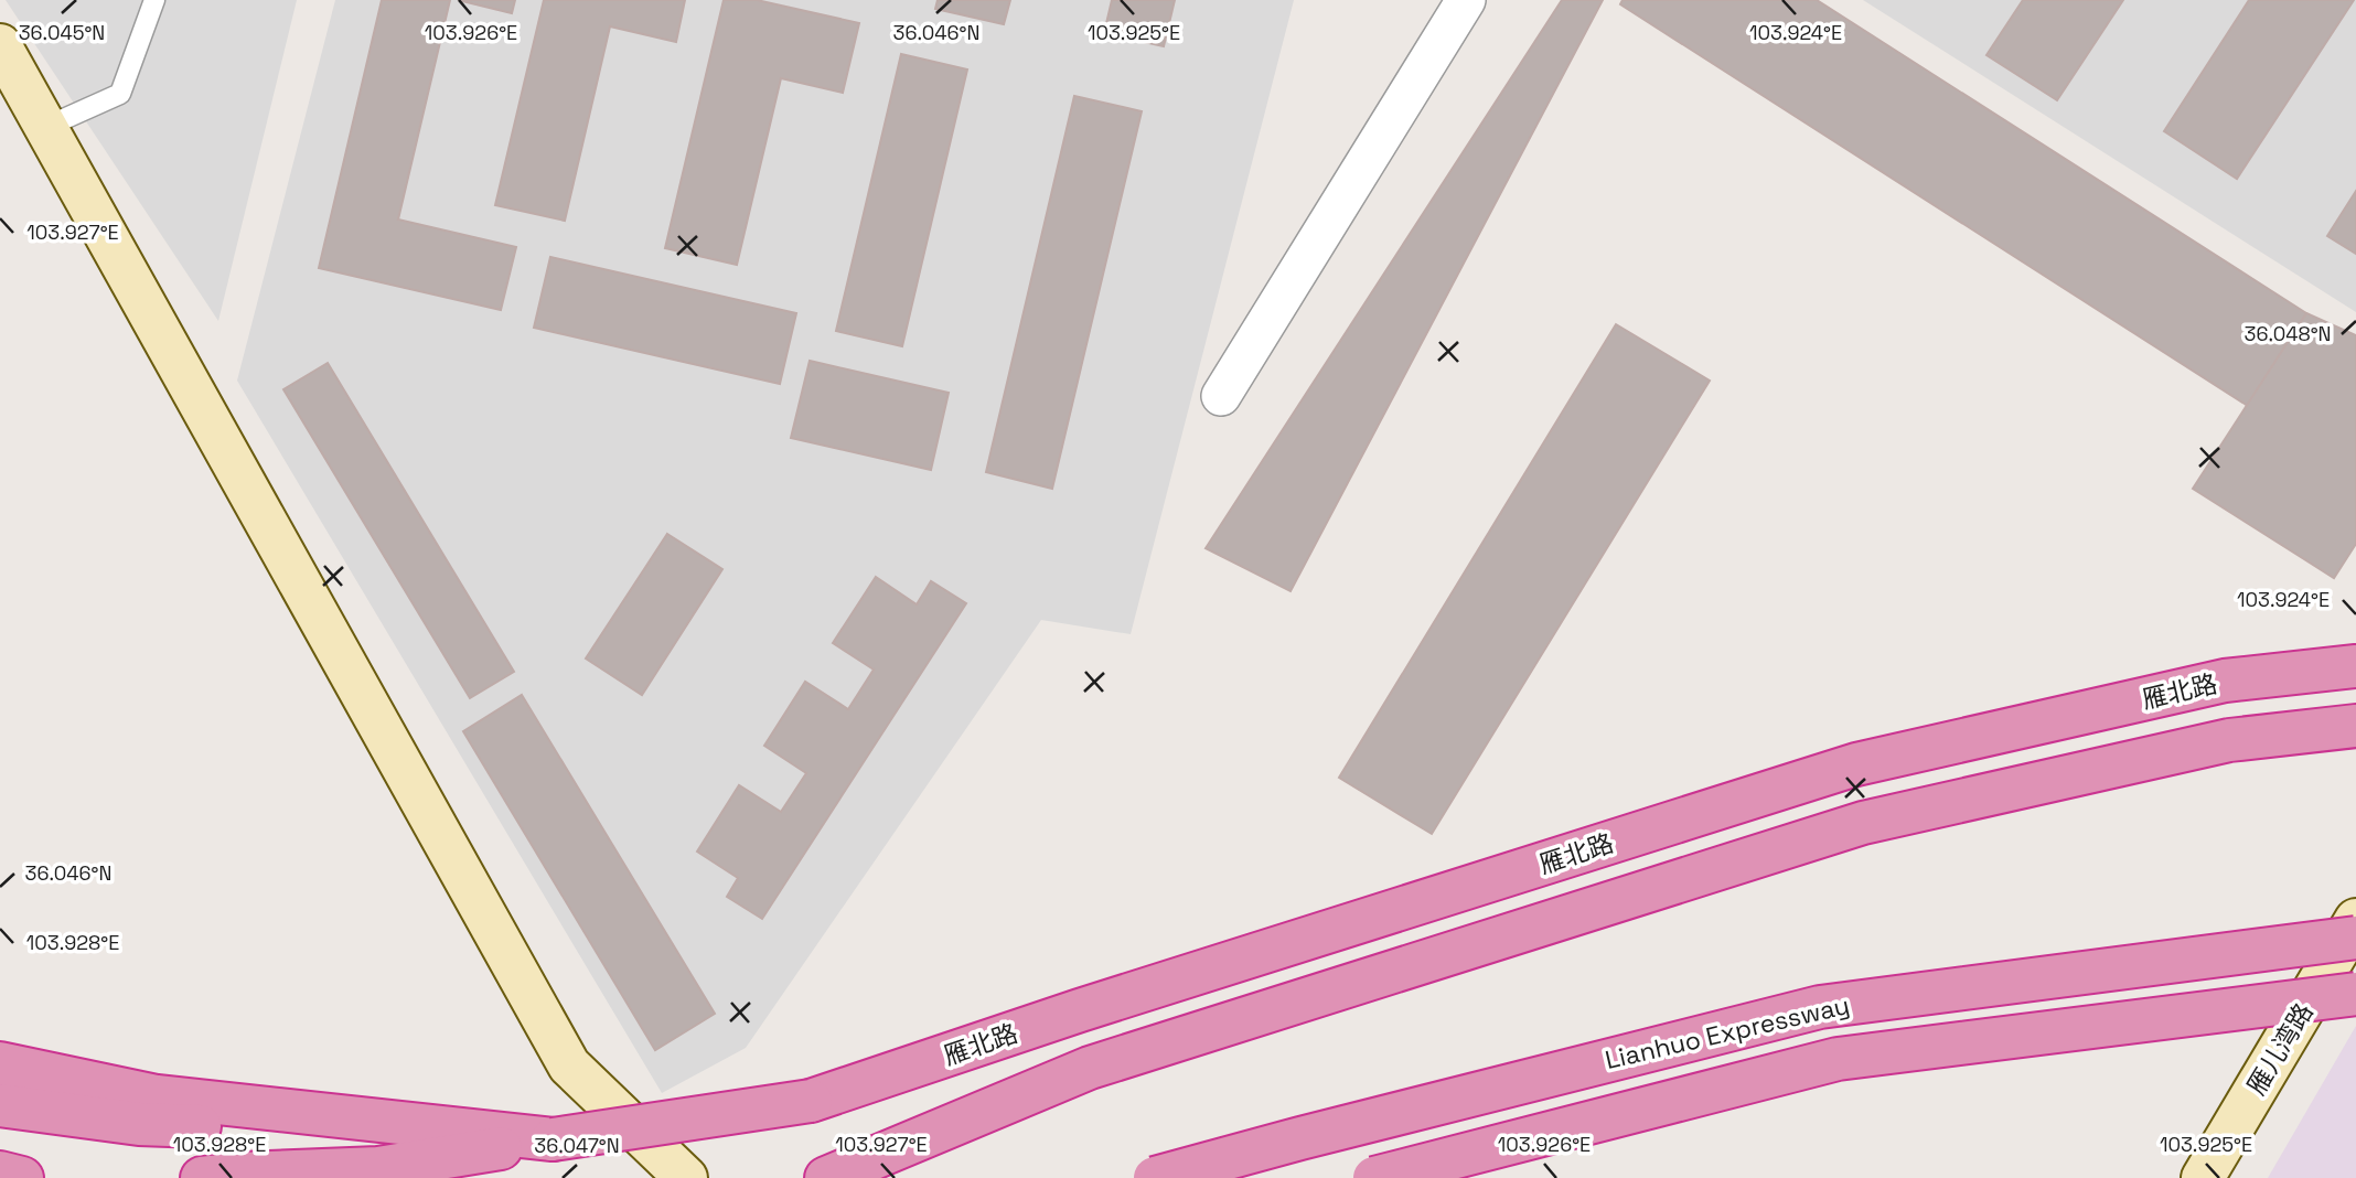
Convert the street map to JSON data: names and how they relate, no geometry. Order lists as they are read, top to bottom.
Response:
{
  "streets": {
    "highway": ["雁北路", "Lianhuo Expressway"],
    "street": ["雁儿湾路"]
  },
  "coordinates": [
    "36.045°N",
    "36.046°N",
    "103.926°E",
    "103.925°E",
    "103.924°E",
    "103.927°E",
    "36.048°N",
    "103.928°E",
    "36.047°N"
  ]
}
